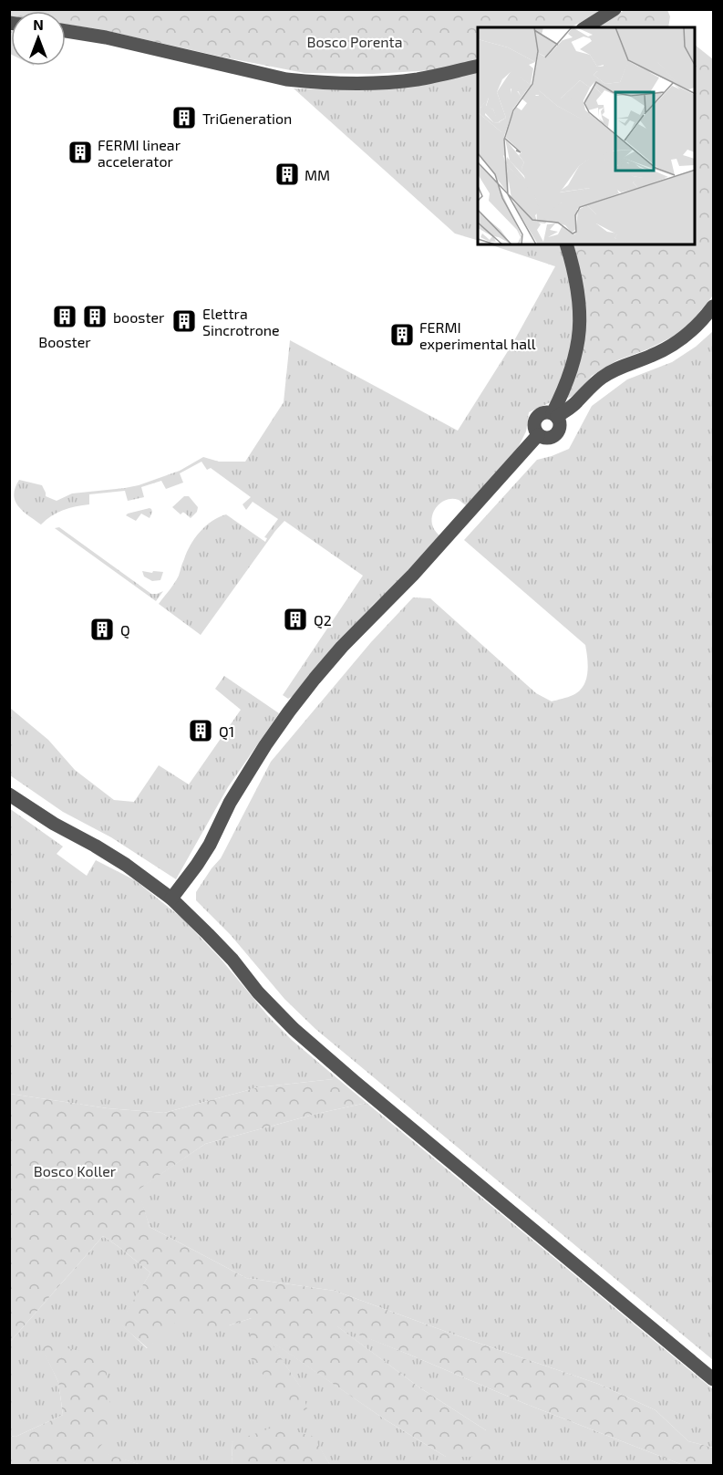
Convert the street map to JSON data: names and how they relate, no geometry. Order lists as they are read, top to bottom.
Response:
{
  "parks": ["Bosco Porenta", "Bosco Koller"],
  "places": {
    "building": [
      "TriGeneration",
      "FERMI linear accelerator",
      "MM",
      "Booster",
      "booster",
      "Elettra Sincrotrone",
      "FERMI experimental hall",
      "Q2",
      "Q",
      "Q1"
    ]
  },
  "north": "top"
}
